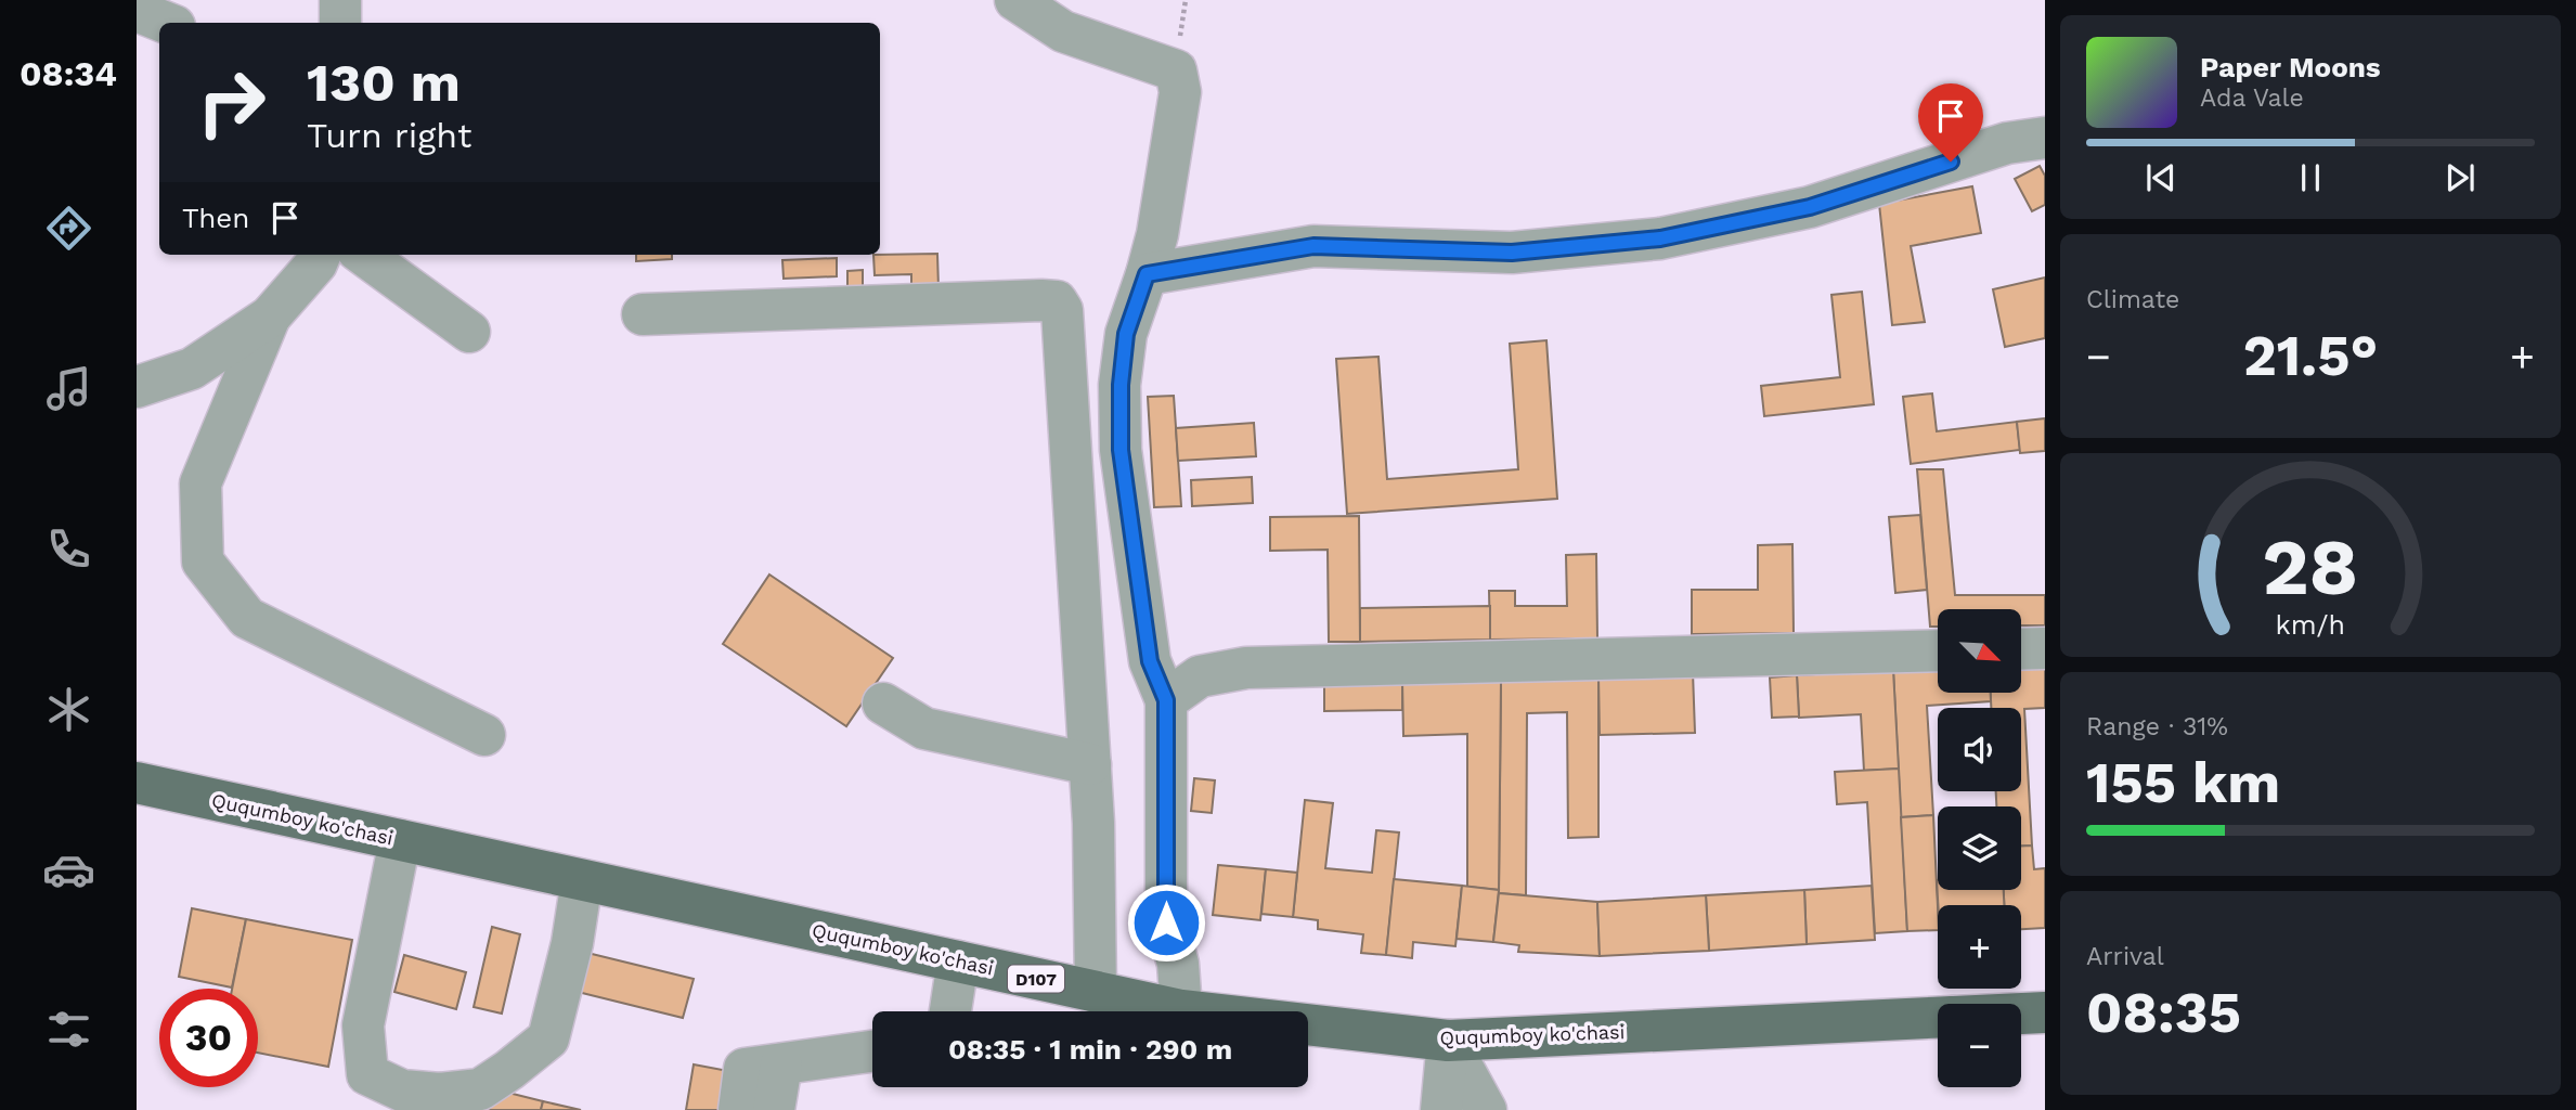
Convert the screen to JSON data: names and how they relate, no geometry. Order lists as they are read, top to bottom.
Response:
{
  "streets": {
    "main road": ["Ququmboy ko'chasi", "D107"]
  },
  "north": "bottom right",
  "page": {
    "tabs": "08:34",
    "turn": ["130 m", "Turn right"],
    "song": ["Paper Moons", "Ada Vale"],
    "then": "Then",
    "tile": [
      "Climate",
      ["Range · 31%", "155 km"],
      ["Arrival", "08:35"]
    ],
    "heat": ["−", "21.5°", "+"],
    "map_buttons": ["+", "−"],
    "limit": "30",
    "trip": "08:35 · 1 min · 290 m",
    "gauge": ["28", "km/h"]
  }
}
